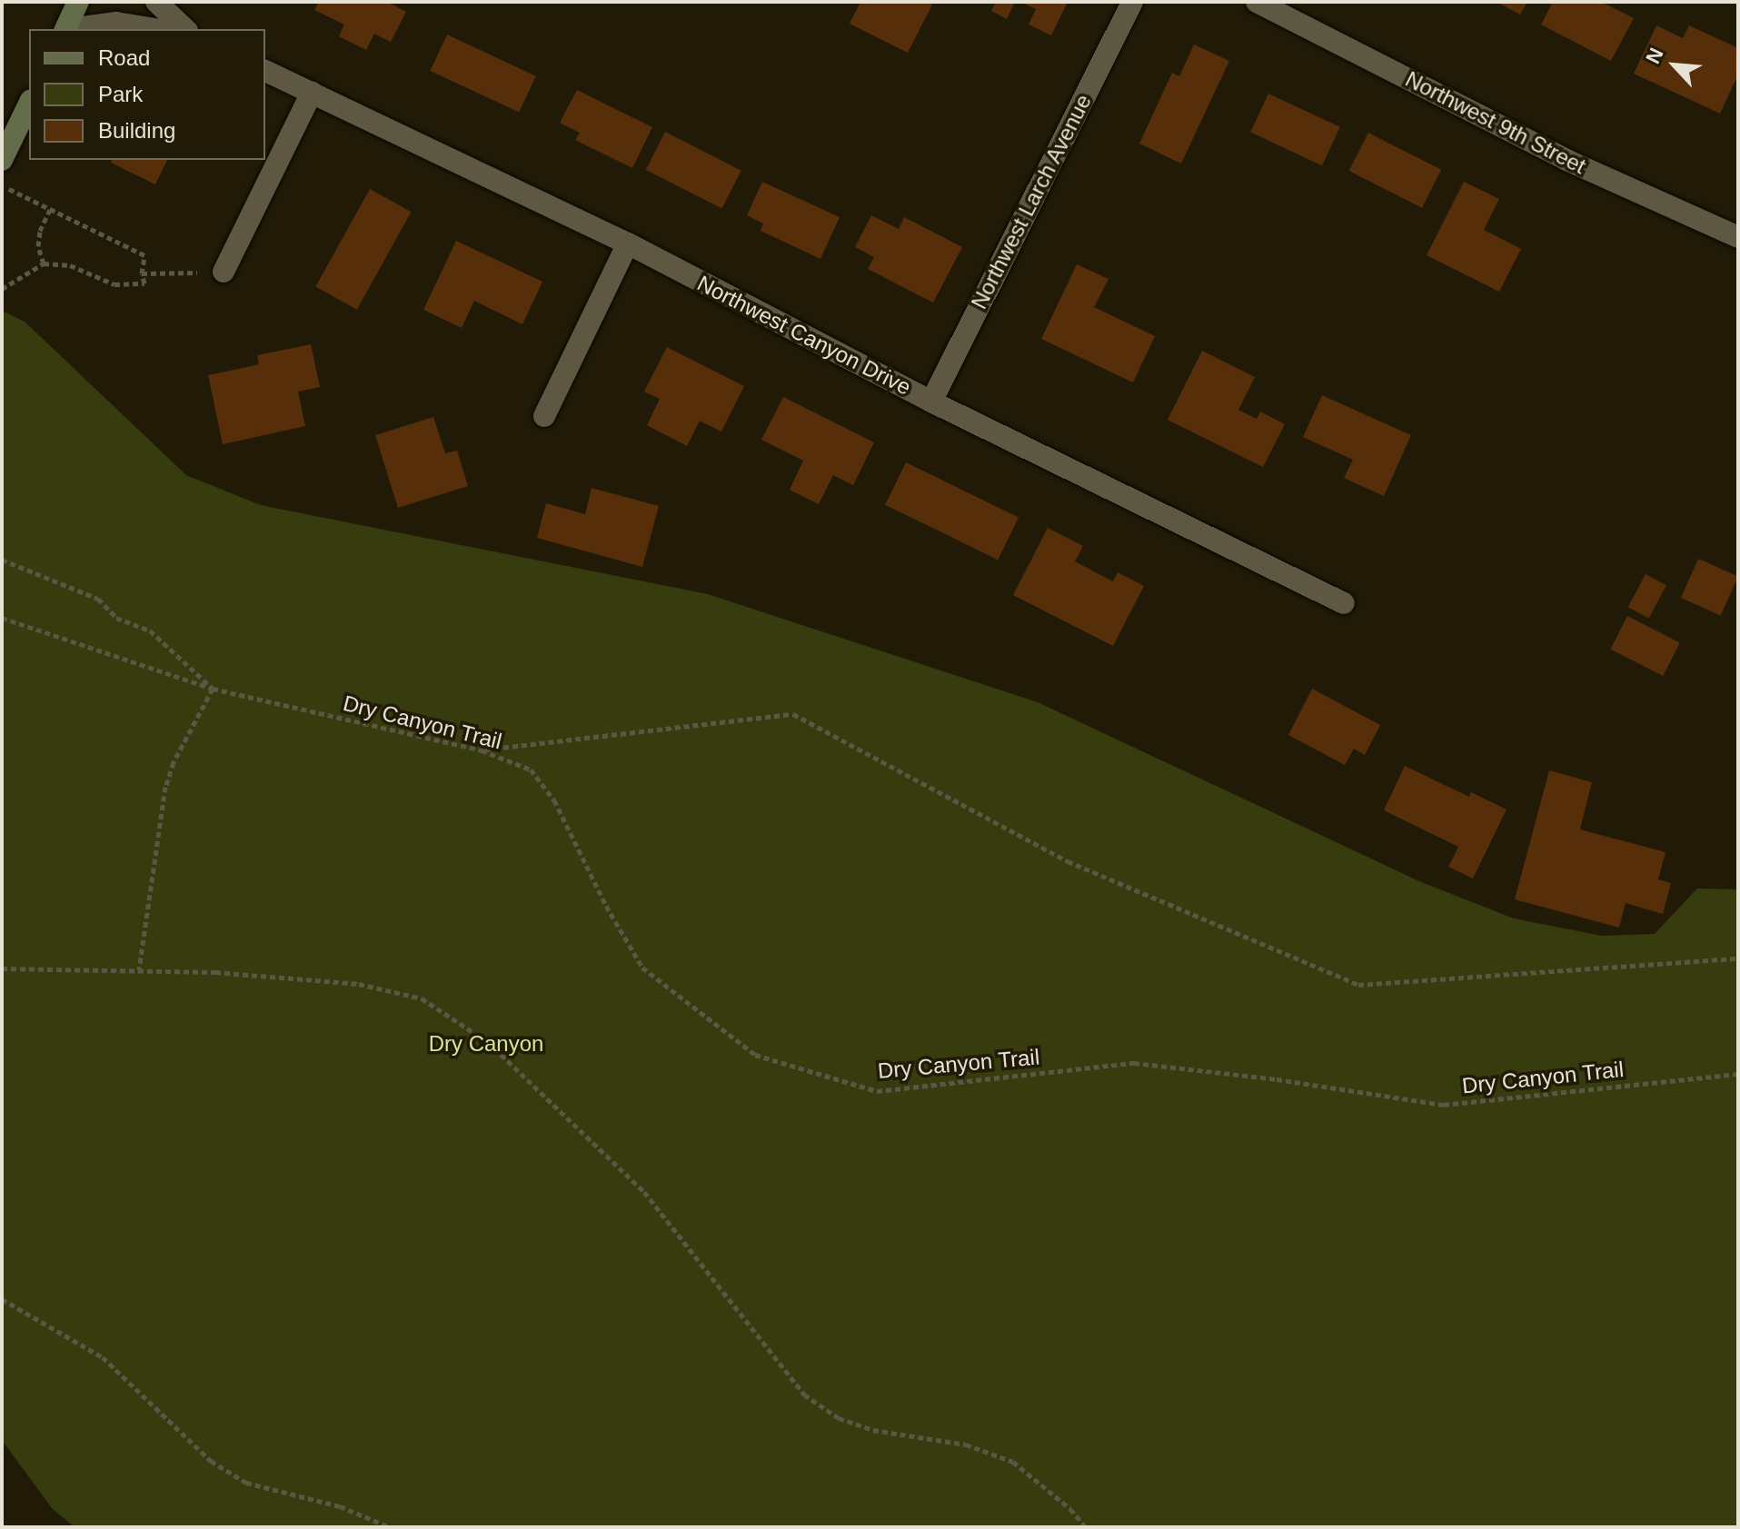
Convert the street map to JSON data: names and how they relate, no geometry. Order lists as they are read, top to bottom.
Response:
{
  "streets": {
    "street": ["Northwest 9th Street", "Northwest Larch Avenue", "Northwest Canyon Drive"],
    "path": ["Dry Canyon Trail"]
  },
  "crossings": [
    ["Northwest Larch Avenue", "Northwest Canyon Drive"]
  ],
  "parks": ["Dry Canyon"],
  "legend": ["Road", "Park", "Building"],
  "north": "top left"
}
